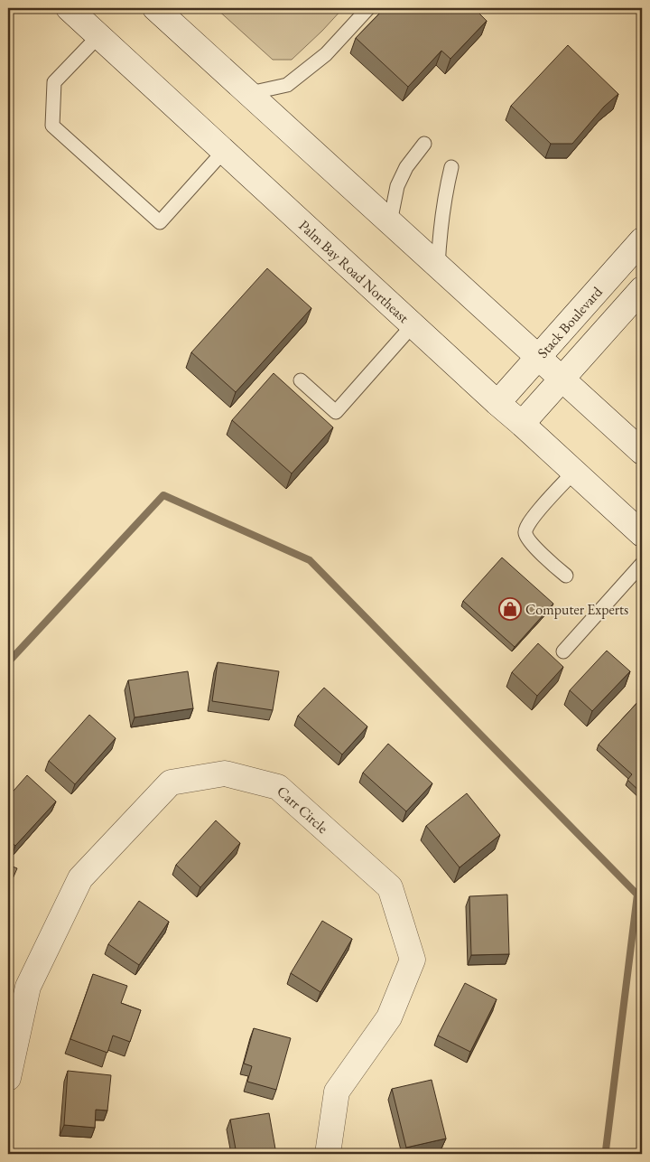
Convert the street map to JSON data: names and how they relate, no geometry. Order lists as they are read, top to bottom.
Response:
{
  "streets": {
    "main road": ["Palm Bay Road Northeast", "Stack Boulevard", "Carr Circle"]
  },
  "crossings": [
    ["Palm Bay Road Northeast", "Stack Boulevard"]
  ],
  "places": {
    "shop": ["Computer Experts"]
  }
}
